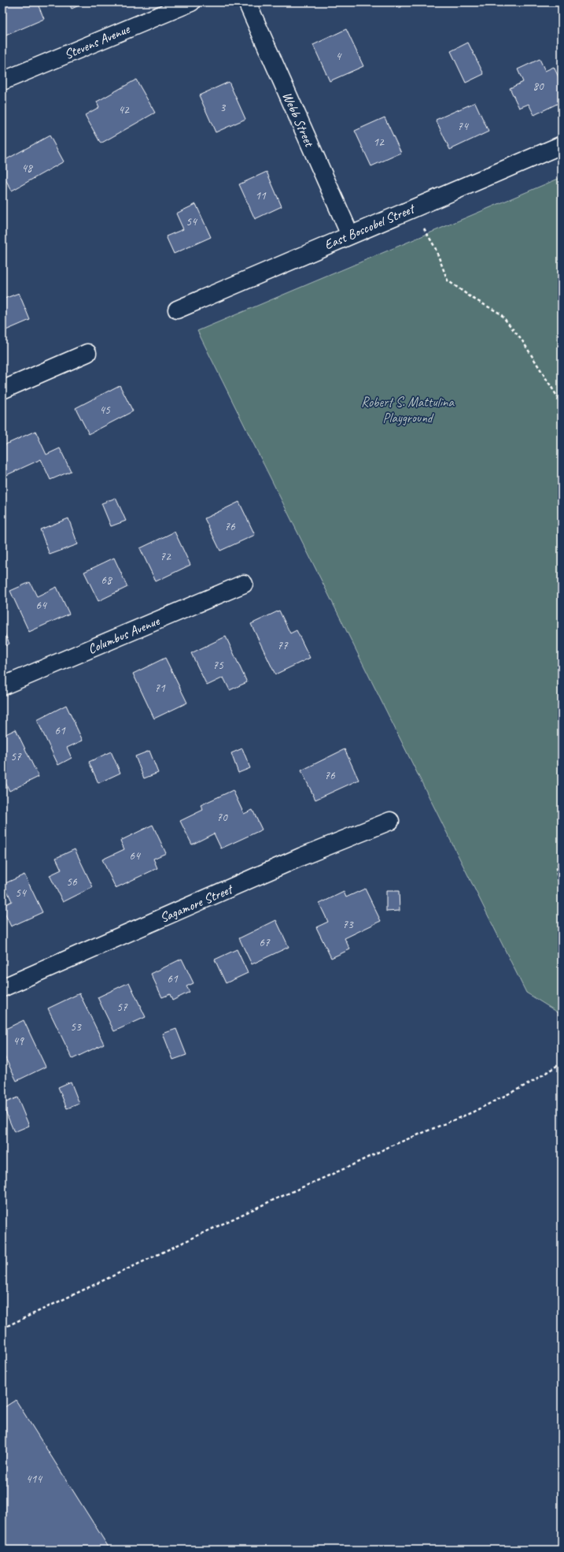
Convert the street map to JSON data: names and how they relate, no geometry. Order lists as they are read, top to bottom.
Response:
{
  "streets": {
    "street": [
      "Stevens Avenue",
      "Webb Street",
      "East Boscobel Street",
      "Columbus Avenue",
      "Sagamore Street"
    ]
  },
  "crossings": [
    ["Webb Street", "East Boscobel Street"]
  ],
  "parks": ["Robert S. Mattulina Playground"],
  "house_numbers": [
    "4",
    "80",
    "3",
    "42",
    "74",
    "12",
    "48",
    "11",
    "54",
    "45",
    "76",
    "72",
    "68",
    "64",
    "77",
    "75",
    "71",
    "61",
    "57",
    "76",
    "70",
    "64",
    "56",
    "54",
    "73",
    "67",
    "61",
    "57",
    "53",
    "49",
    "414"
  ]
}
